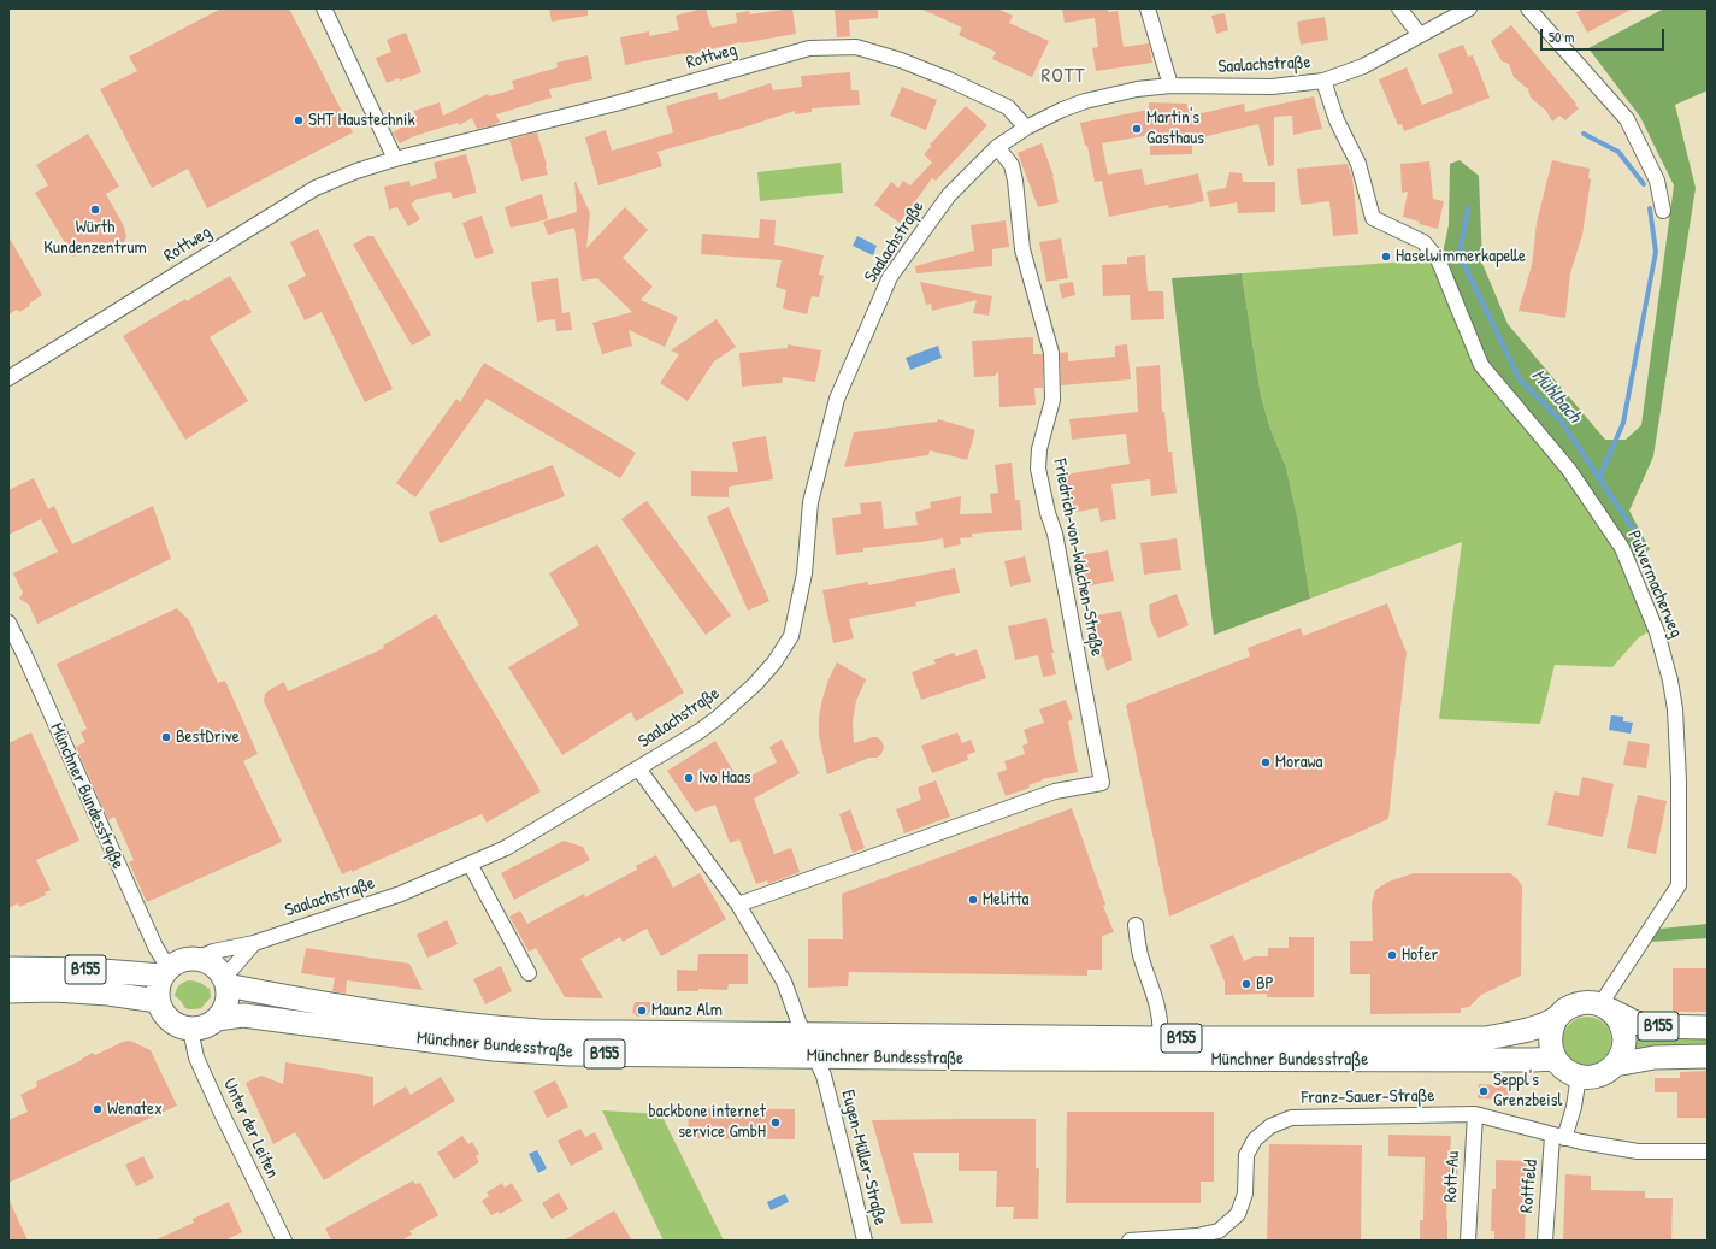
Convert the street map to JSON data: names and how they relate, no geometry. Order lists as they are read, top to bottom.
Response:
{
  "streets": {
    "main road": ["Münchner Bundesstraße", "B155"],
    "street": [
      "Rottweg",
      "Saalachstraße",
      "Friedrich-von-Walchen-Straße",
      "Pulvermacherweg",
      "Franz-Sauer-Straße",
      "Unter der Leiten",
      "Eugen-Müller-Straße",
      "Rott-Au",
      "Rottfeld"
    ]
  },
  "crossings": [
    ["Rottweg", "Saalachstraße"],
    ["Saalachstraße", "Friedrich-von-Walchen-Straße"],
    ["Saalachstraße", "Pulvermacherweg"],
    ["Saalachstraße", "Münchner Bundesstraße"],
    ["Saalachstraße", "B155"],
    ["Saalachstraße", "Unter der Leiten"],
    ["Saalachstraße", "Eugen-Müller-Straße"],
    ["Pulvermacherweg", "Münchner Bundesstraße"],
    ["Pulvermacherweg", "B155"],
    ["Münchner Bundesstraße", "B155"],
    ["Münchner Bundesstraße", "Unter der Leiten"],
    ["Münchner Bundesstraße", "Eugen-Müller-Straße"],
    ["B155", "Unter der Leiten"],
    ["Franz-Sauer-Straße", "Rott-Au"],
    ["Franz-Sauer-Straße", "Rottfeld"]
  ],
  "districts": ["ROTT"],
  "water": ["Mühlbach"],
  "places": [
    "SHT Haustechnik",
    "Martin's Gasthaus",
    "Würth Kundenzentrum",
    "Haselwimmerkapelle",
    "BestDrive",
    "Morawa",
    "Ivo Haas",
    "Melitta",
    "Hofer",
    "BP",
    "Maunz Alm",
    "Seppl's Grenzbeisl",
    "Wenatex",
    "backbone internet service GmbH"
  ],
  "scale_bar": "50 m"
}
